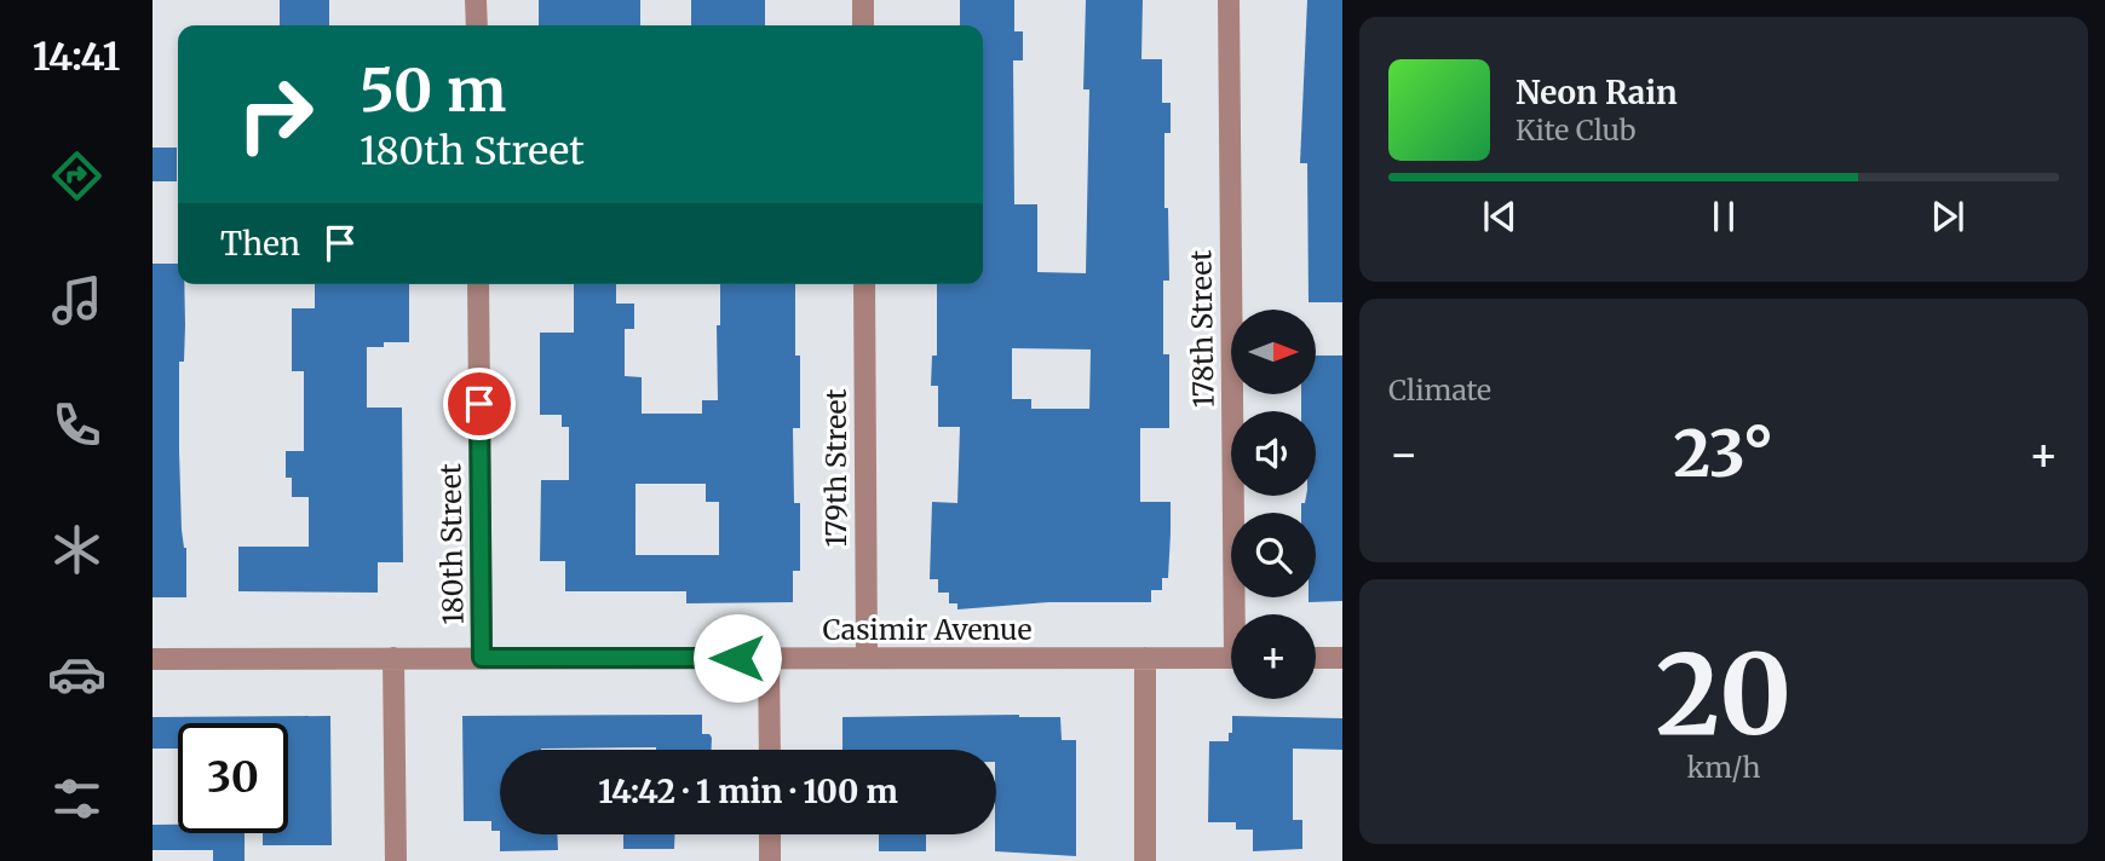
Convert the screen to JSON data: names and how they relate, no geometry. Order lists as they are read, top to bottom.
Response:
{
  "streets": {
    "street": [
      "178th Street",
      "179th Street",
      "180th Street",
      "Casimir Avenue"
    ]
  },
  "crossings": [
    ["179th Street", "Casimir Avenue"],
    ["180th Street", "Casimir Avenue"]
  ],
  "north": "right",
  "page": {
    "tabs": "14:41",
    "turn": ["50 m", "180th Street"],
    "song": ["Neon Rain", "Kite Club"],
    "then": "Then",
    "tile": [
      "Climate",
      ["20", "km/h"]
    ],
    "map_buttons": "+",
    "heat": ["−", "23°", "+"],
    "limit": "30",
    "trip": "14:42 · 1 min · 100 m"
  }
}
